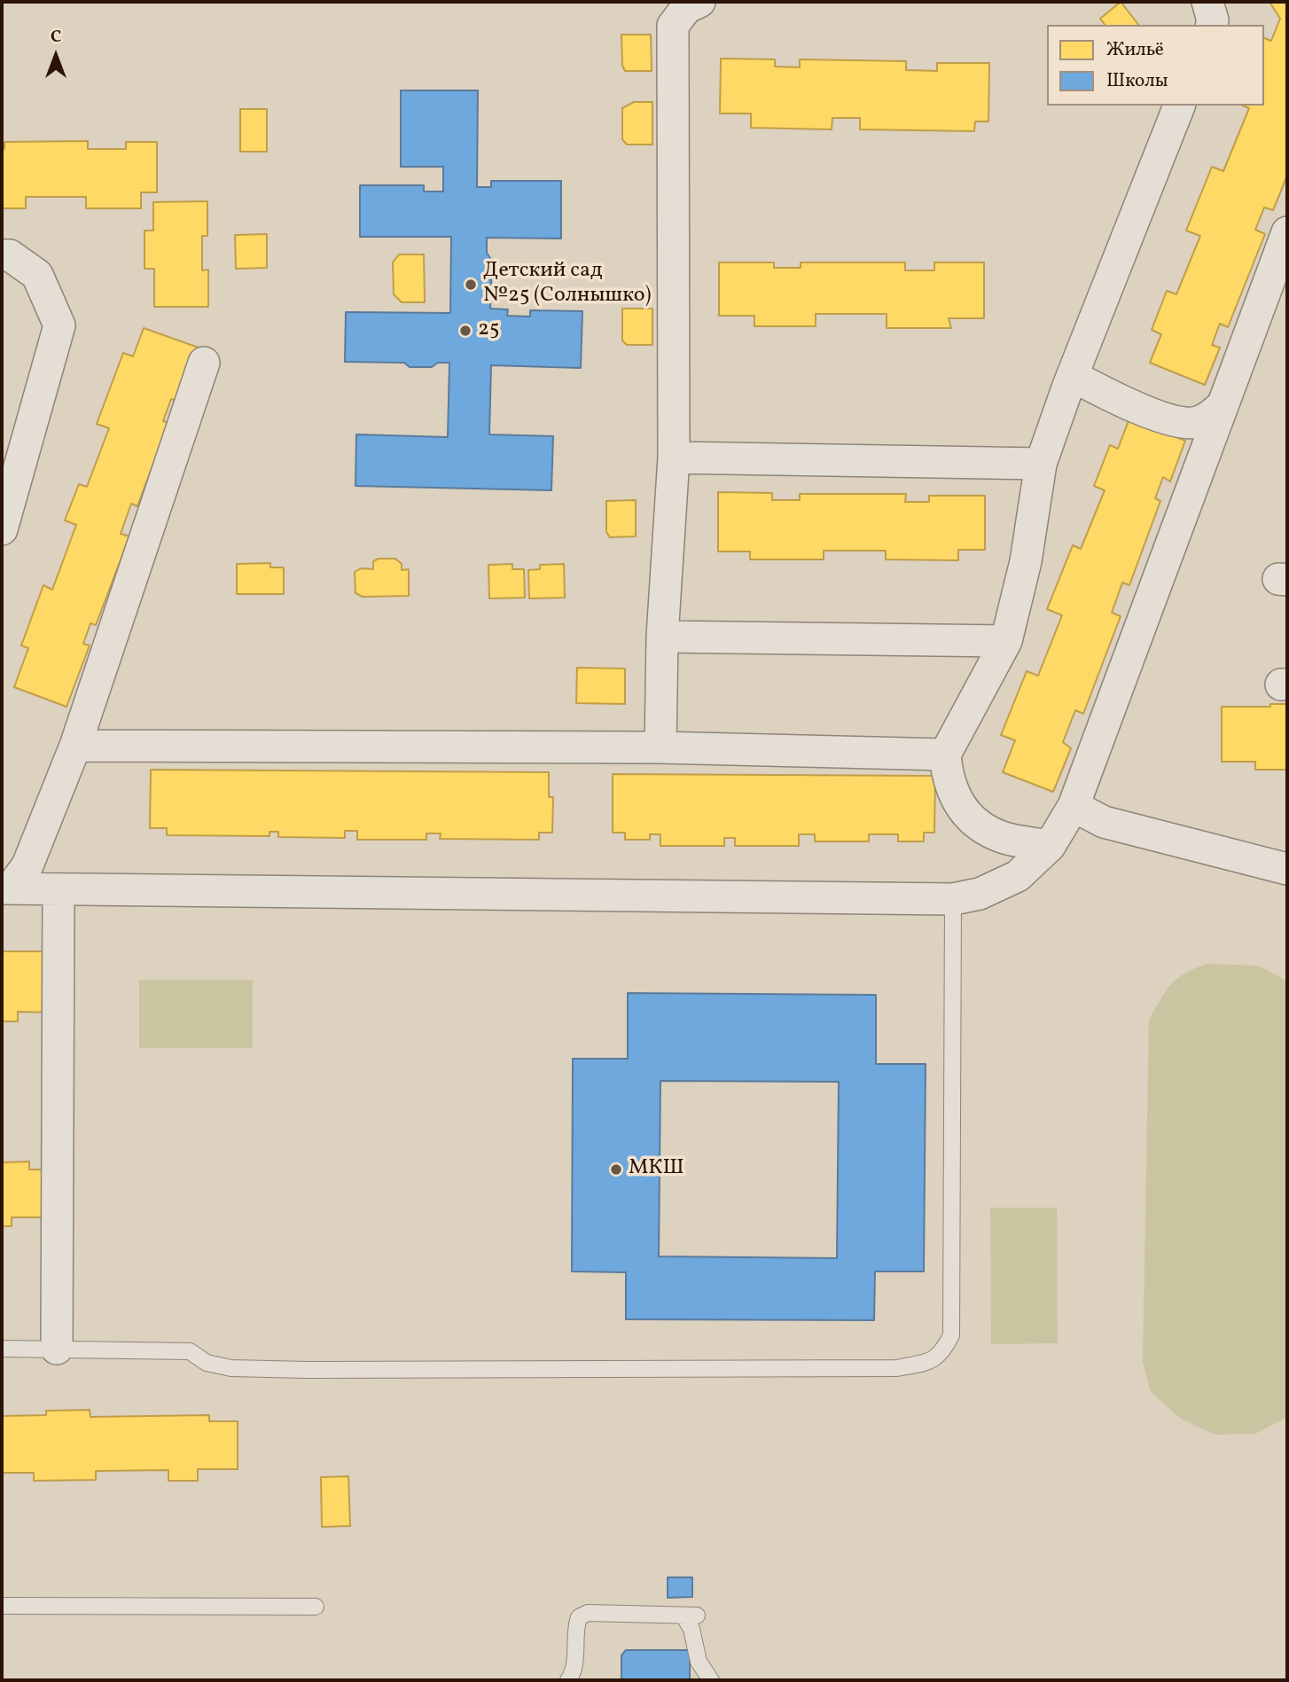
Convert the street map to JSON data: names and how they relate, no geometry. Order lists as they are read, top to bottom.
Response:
{
  "places": ["Детский сад №25 (Солнышко)", "25", "МКШ"],
  "legend": ["Жильё", "Школы"],
  "north": "top"
}
